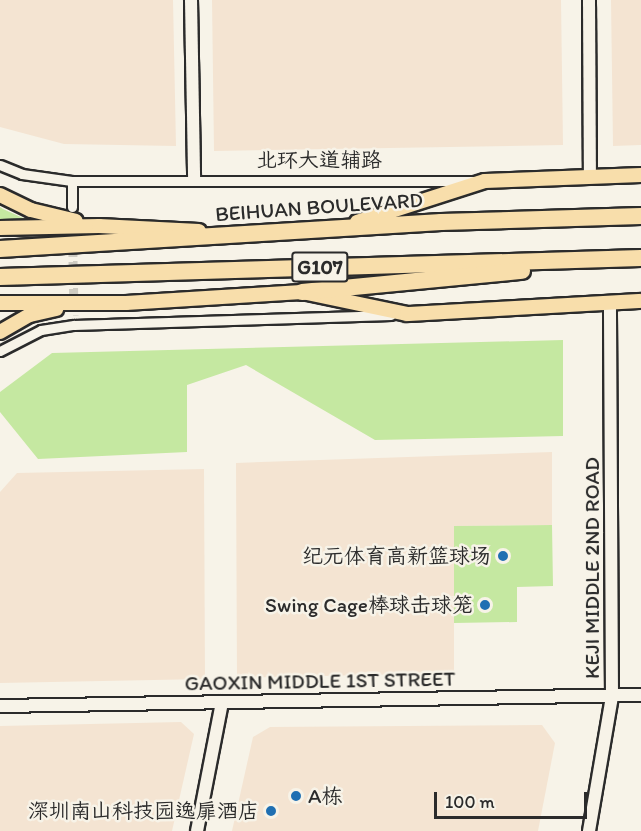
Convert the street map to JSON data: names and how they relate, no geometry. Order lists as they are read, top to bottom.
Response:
{
  "streets": {
    "highway": ["BEIHUAN BOULEVARD", "G107"],
    "main road": ["北环大道辅路"],
    "street": ["KEJI MIDDLE 2ND ROAD", "GAOXIN MIDDLE 1ST STREET"]
  },
  "crossings": [
    ["KEJI MIDDLE 2ND ROAD", "GAOXIN MIDDLE 1ST STREET"]
  ],
  "places": [
    "纪元体育高新篮球场",
    "Swing Cage棒球击球笼",
    "A栋",
    "深圳南山科技园逸扉酒店"
  ],
  "scale_bar": "100 m"
}
